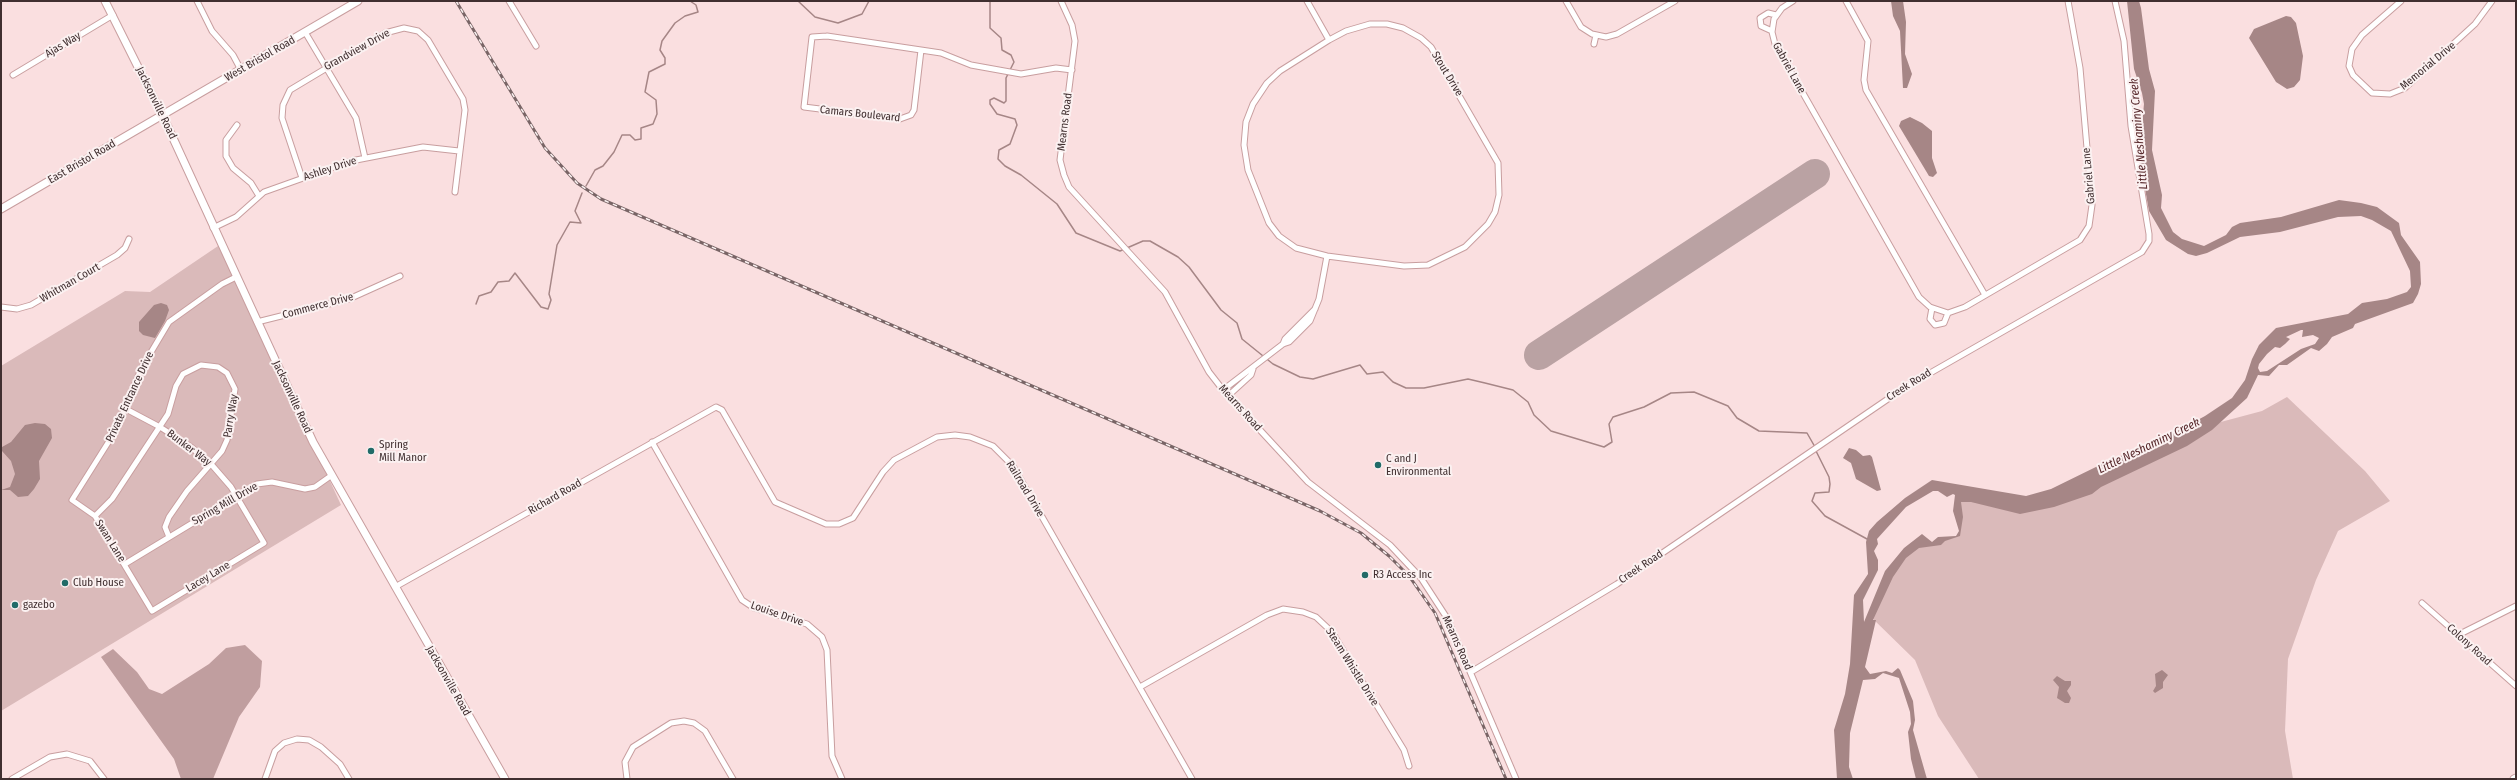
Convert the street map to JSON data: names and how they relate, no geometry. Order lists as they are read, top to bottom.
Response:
{
  "streets": {
    "main road": ["West Bristol Road", "Jacksonville Road", "East Bristol Road"],
    "street": [
      "Ajas Way",
      "Grandview Drive",
      "Memorial Drive",
      "Gabriel Lane",
      "Stout Drive",
      "Camars Boulevard",
      "Mearns Road",
      "Ashley Drive",
      "Whitman Court",
      "Commerce Drive",
      "Creek Road",
      "Private Entrance Drive",
      "Parry Way",
      "Bunker Way",
      "Railroad Drive",
      "Richard Road",
      "Spring Mill Drive",
      "Swan Lane",
      "Lacey Lane",
      "Louise Drive",
      "Colony Road",
      "Steam Whistle Drive"
    ]
  },
  "crossings": [
    ["Ajas Way", "Jacksonville Road"],
    ["Grandview Drive", "Ashley Drive"],
    ["West Bristol Road", "Jacksonville Road"],
    ["West Bristol Road", "East Bristol Road"],
    ["Jacksonville Road", "East Bristol Road"],
    ["Jacksonville Road", "Ashley Drive"],
    ["Jacksonville Road", "Commerce Drive"],
    ["Jacksonville Road", "Private Entrance Drive"],
    ["Jacksonville Road", "Richard Road"],
    ["Jacksonville Road", "Spring Mill Drive"],
    ["Camars Boulevard", "Mearns Road"],
    ["Mearns Road", "Creek Road"],
    ["Private Entrance Drive", "Bunker Way"],
    ["Private Entrance Drive", "Swan Lane"],
    ["Parry Way", "Bunker Way"],
    ["Parry Way", "Spring Mill Drive"],
    ["Parry Way", "Swan Lane"],
    ["Bunker Way", "Spring Mill Drive"],
    ["Bunker Way", "Lacey Lane"],
    ["Railroad Drive", "Richard Road"],
    ["Railroad Drive", "Steam Whistle Drive"],
    ["Richard Road", "Louise Drive"],
    ["Spring Mill Drive", "Swan Lane"],
    ["Swan Lane", "Lacey Lane"]
  ],
  "water": ["Little Neshaminy Creek"],
  "places": [
    "Spring Mill Manor",
    "C and J Environmental",
    "R3 Access Inc",
    "Club House",
    "gazebo"
  ]
}
